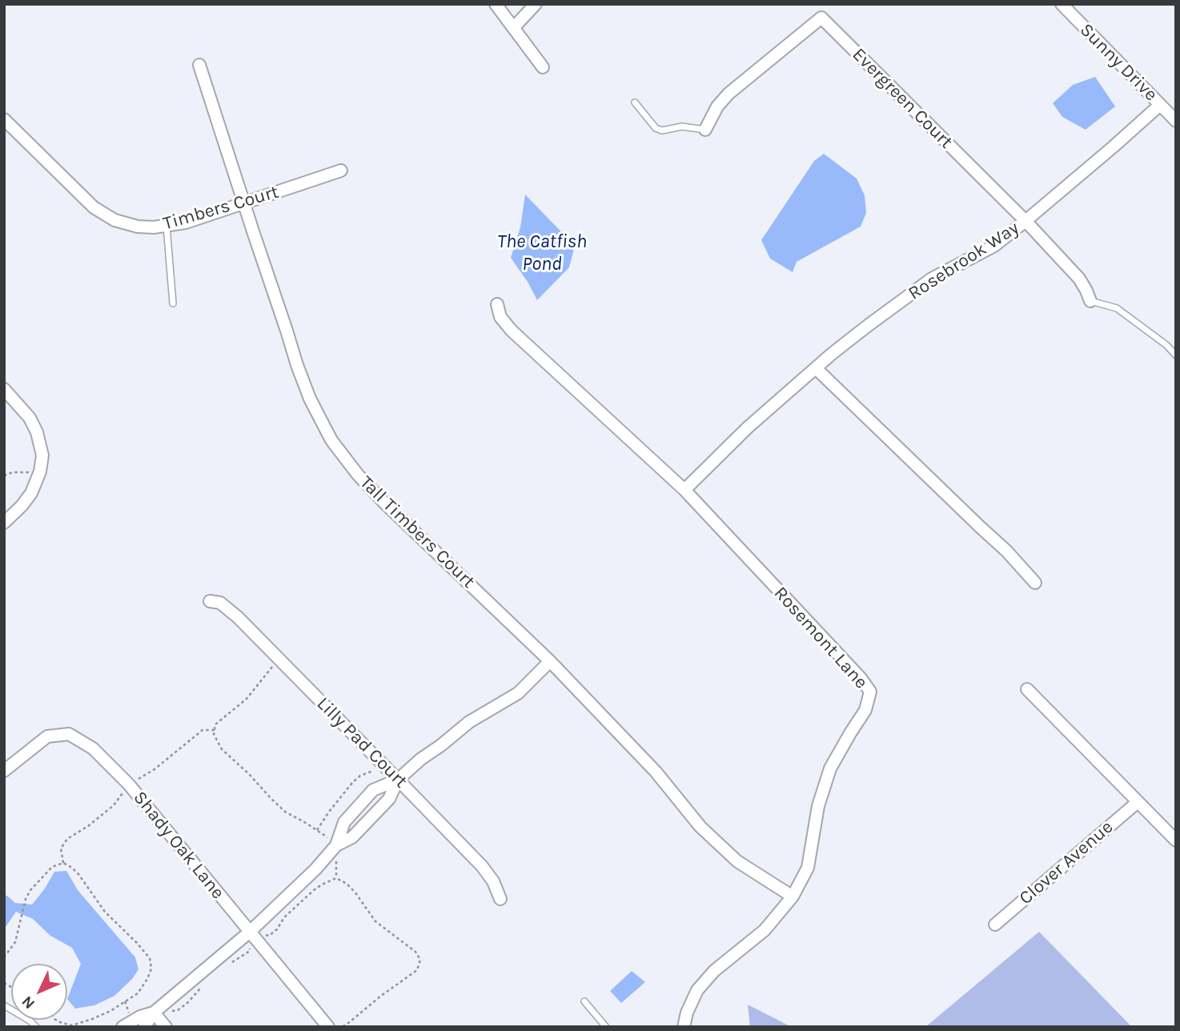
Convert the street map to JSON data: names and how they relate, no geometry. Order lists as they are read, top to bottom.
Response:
{
  "streets": {
    "street": [
      "Sunny Drive",
      "Evergreen Court",
      "Timbers Court",
      "Rosebrook Way",
      "Tall Timbers Court",
      "Rosemont Lane",
      "Lilly Pad Court",
      "Shady Oak Lane",
      "Clover Avenue"
    ]
  },
  "crossings": [
    ["Sunny Drive", "Rosebrook Way"],
    ["Evergreen Court", "Rosebrook Way"],
    ["Timbers Court", "Tall Timbers Court"],
    ["Rosebrook Way", "Rosemont Lane"],
    ["Tall Timbers Court", "Rosemont Lane"]
  ],
  "water": ["The Catfish Pond"],
  "north": "bottom left"
}
